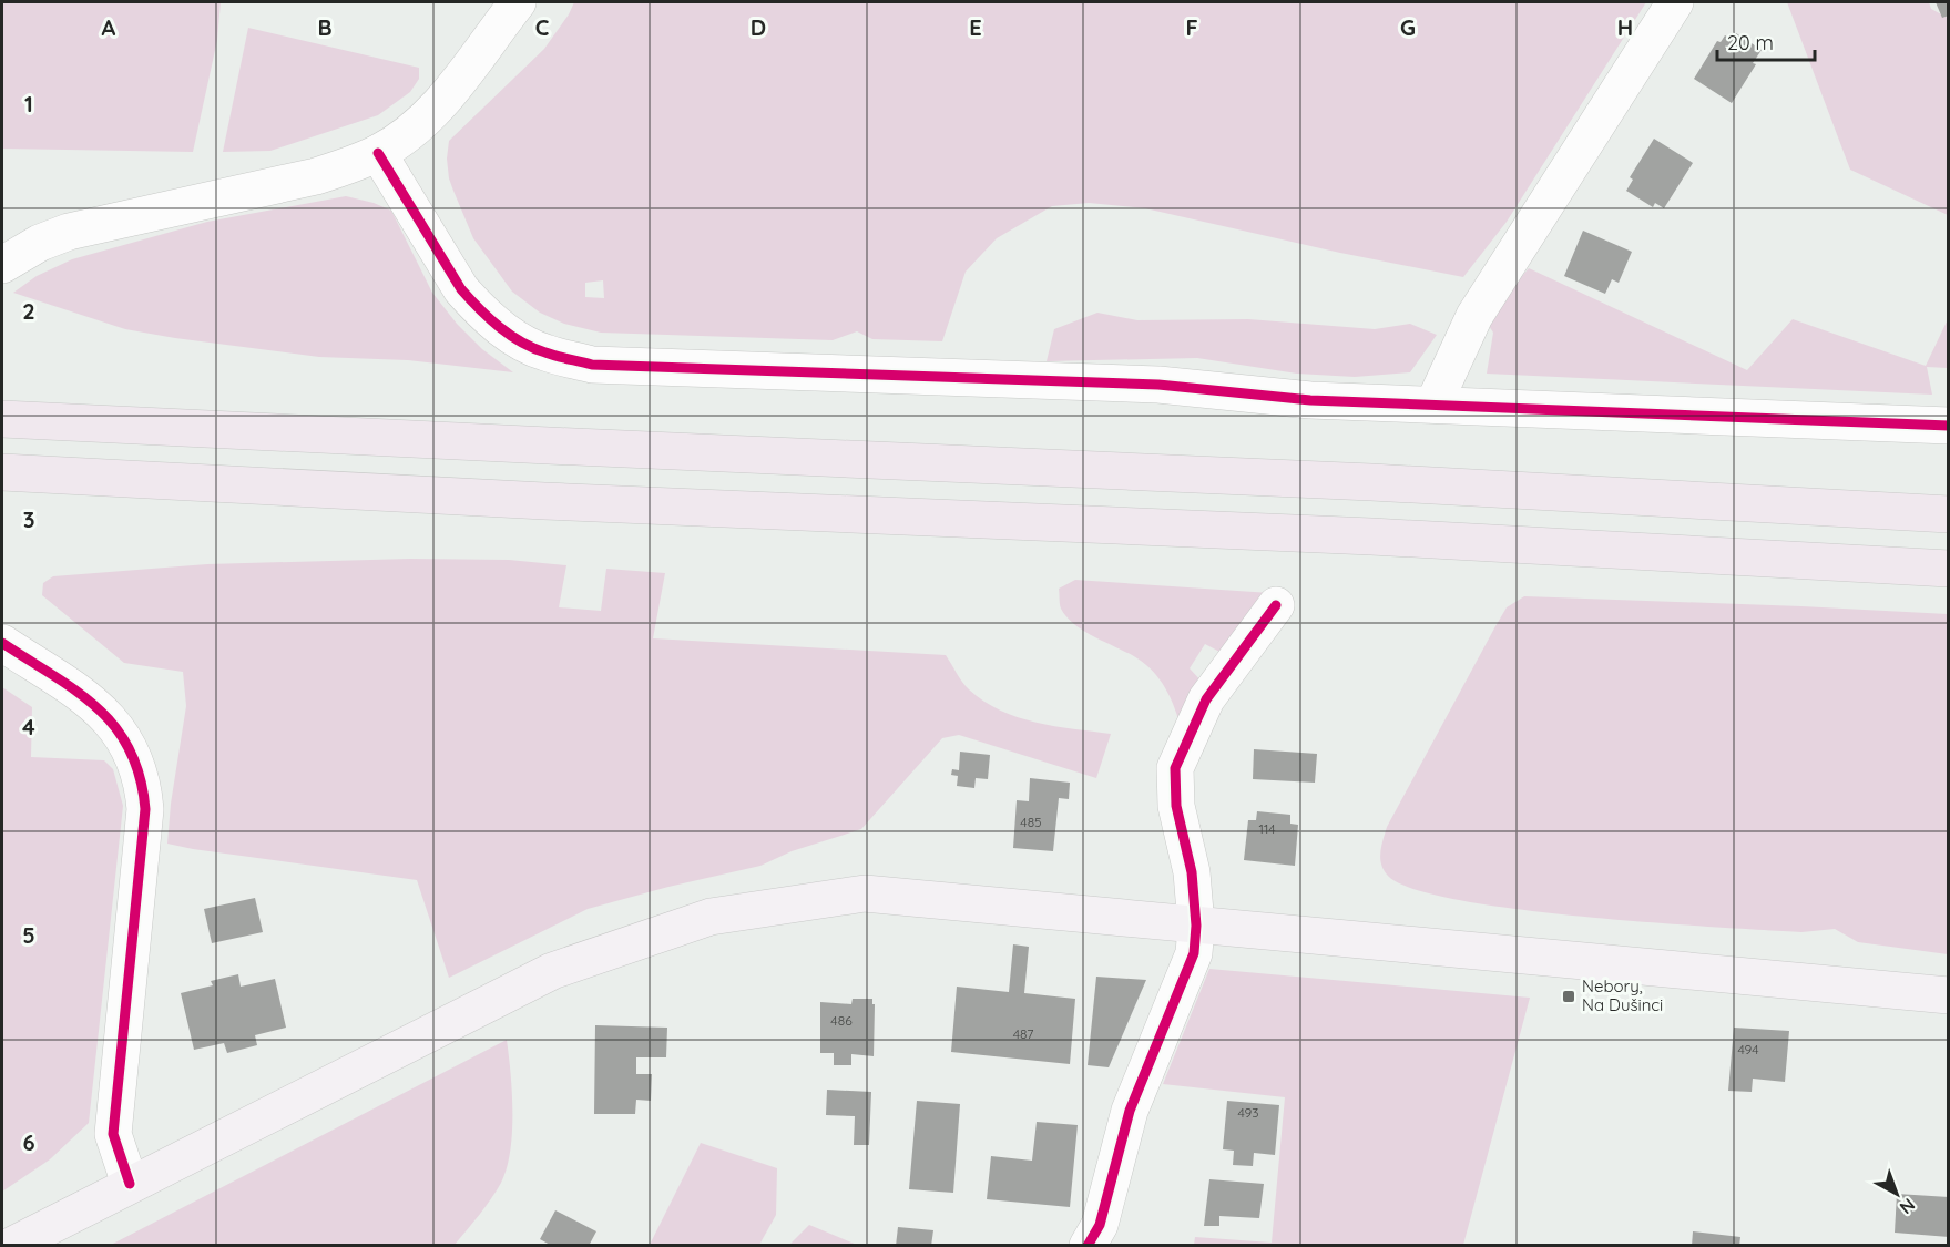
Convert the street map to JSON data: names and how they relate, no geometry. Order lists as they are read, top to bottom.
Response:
{
  "places": {
    "transit": ["Nebory, Na Dušinci"]
  },
  "house_numbers": [
    "485",
    "114",
    "486",
    "487",
    "494",
    "493"
  ],
  "scale_bar": "20 m",
  "north": "bottom right",
  "grid": {
    "columns": [
      "A",
      "B",
      "C",
      "D",
      "E",
      "F",
      "G",
      "H"
    ],
    "rows": [
      "1",
      "2",
      "3",
      "4",
      "5",
      "6"
    ]
  }
}
